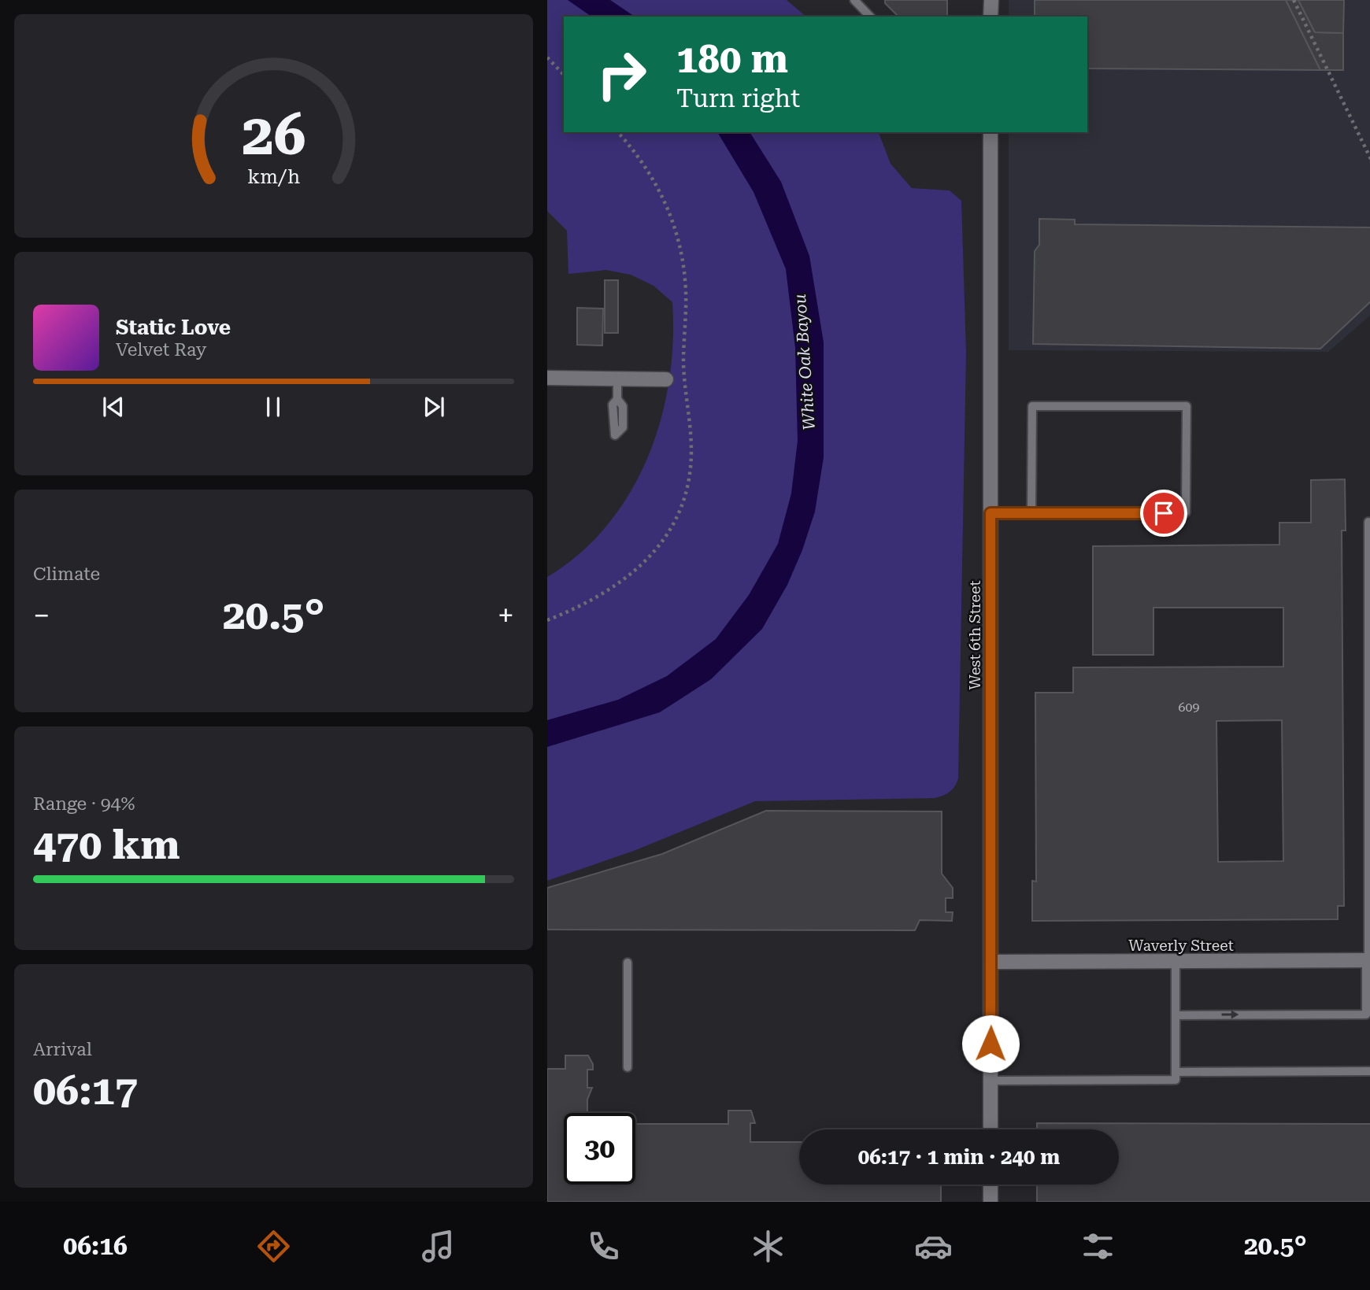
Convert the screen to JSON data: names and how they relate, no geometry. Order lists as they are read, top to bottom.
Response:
{
  "streets": {
    "street": ["West 6th Street", "Waverly Street"]
  },
  "crossings": [
    ["West 6th Street", "Waverly Street"]
  ],
  "water": ["White Oak Bayou"],
  "house_numbers": ["609"],
  "page": {
    "turn": ["180 m", "Turn right"],
    "song": ["Static Love", "Velvet Ray"],
    "tile": [
      "Climate",
      ["Range · 94%", "470 km"],
      ["Arrival", "06:17"]
    ],
    "heat": ["−", "20.5°", "+"],
    "limit": "30",
    "trip": "06:17 · 1 min · 240 m",
    "tabs": ["06:16", "20.5°"],
    "gauge": ["26", "km/h"]
  }
}
